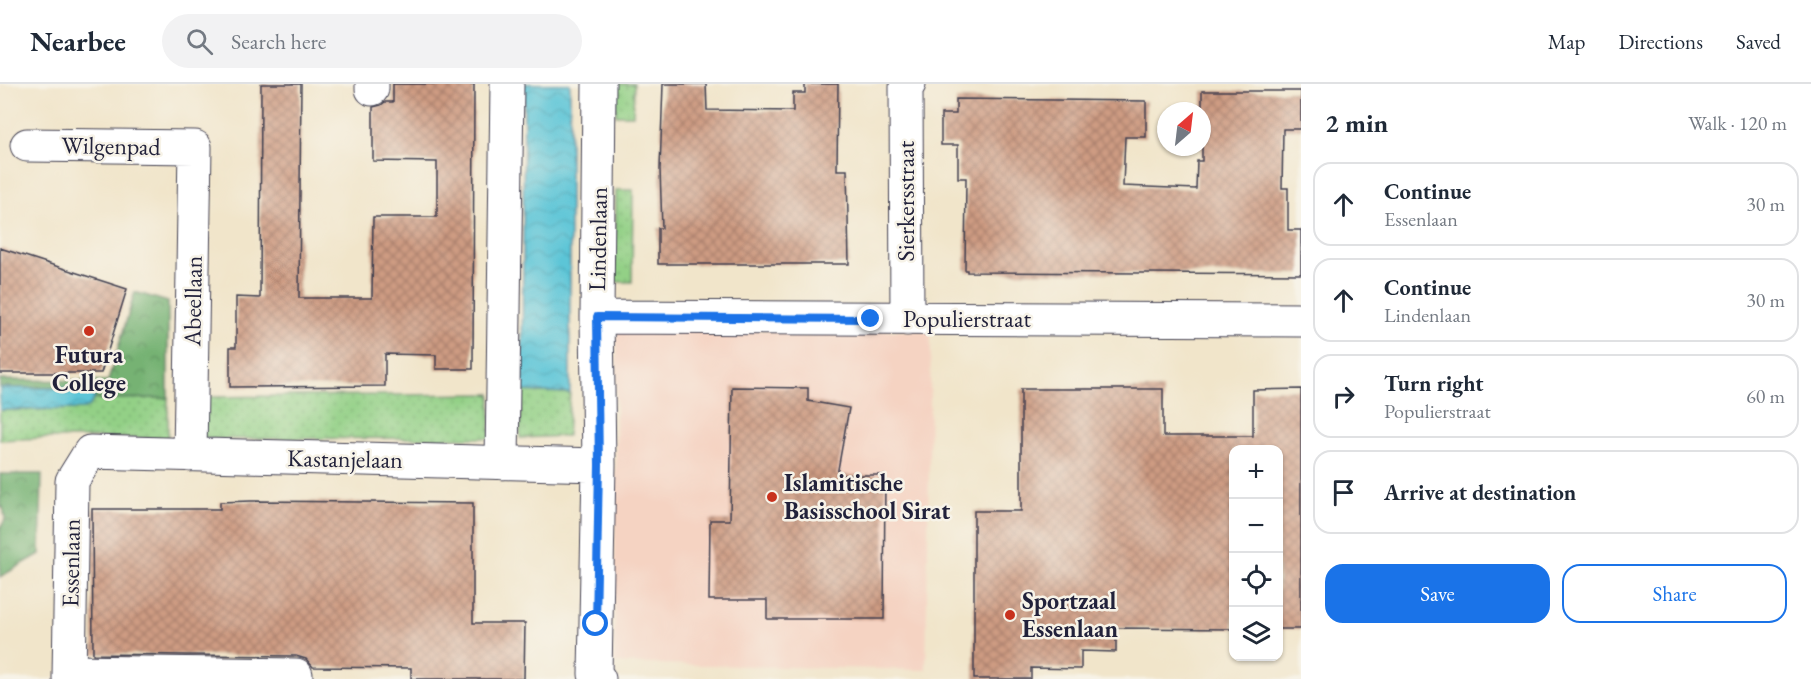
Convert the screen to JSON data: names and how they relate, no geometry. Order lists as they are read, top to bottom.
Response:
{
  "streets": {
    "street": [
      "Wilgenpad",
      "Sierkersstraat",
      "Lindenlaan",
      "Abeellaan",
      "Populierstraat",
      "Kastanjelaan",
      "Essenlaan"
    ]
  },
  "crossings": [
    ["Wilgenpad", "Abeellaan"],
    ["Sierkersstraat", "Populierstraat"],
    ["Lindenlaan", "Populierstraat"],
    ["Lindenlaan", "Kastanjelaan"],
    ["Abeellaan", "Kastanjelaan"],
    ["Kastanjelaan", "Essenlaan"]
  ],
  "places": ["Futura College", "Islamitische Basisschool Sirat", "Sportzaal Essenlaan"],
  "north": "top right",
  "page": {
    "header": "Nearbee",
    "search": "Search here",
    "nav": ["Map", "Directions", "Saved"],
    "heading": ["2 min", "Walk · 120 m"],
    "list": [
      ["Continue", "Essenlaan", "30 m"],
      ["Continue", "Lindenlaan", "30 m"],
      ["Turn right", "Populierstraat", "60 m"],
      "Arrive at destination"
    ],
    "map_buttons": ["+", "−"],
    "buttons": ["Save", "Share"]
  }
}
